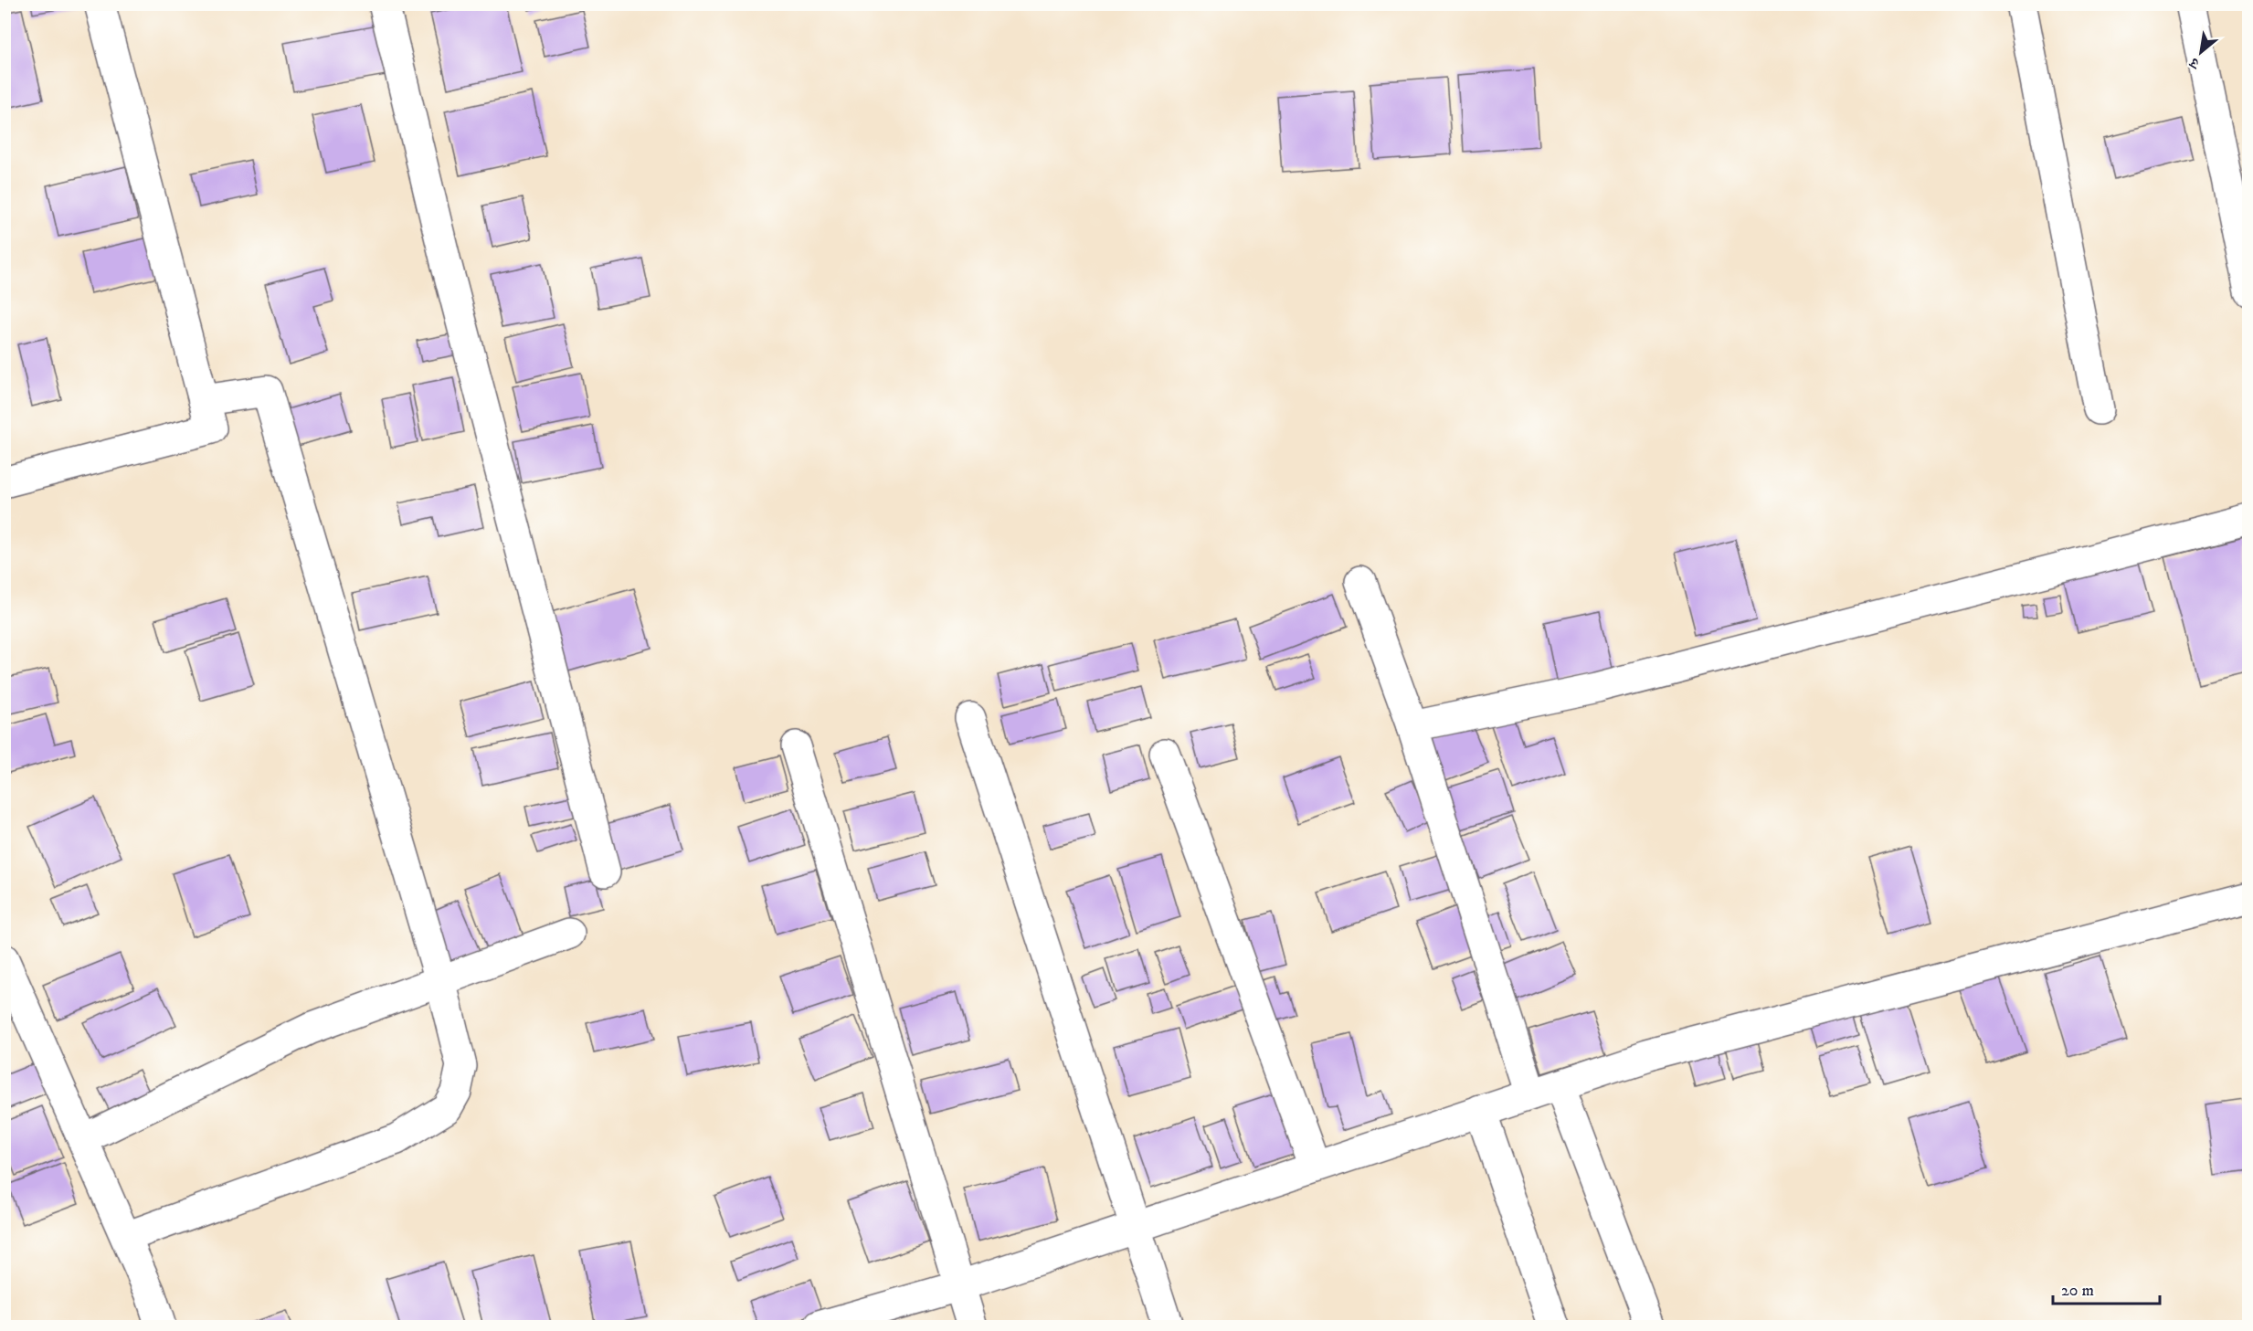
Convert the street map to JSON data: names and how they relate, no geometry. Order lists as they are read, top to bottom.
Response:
{
  "scale_bar": "20 m",
  "north": "bottom left"
}
